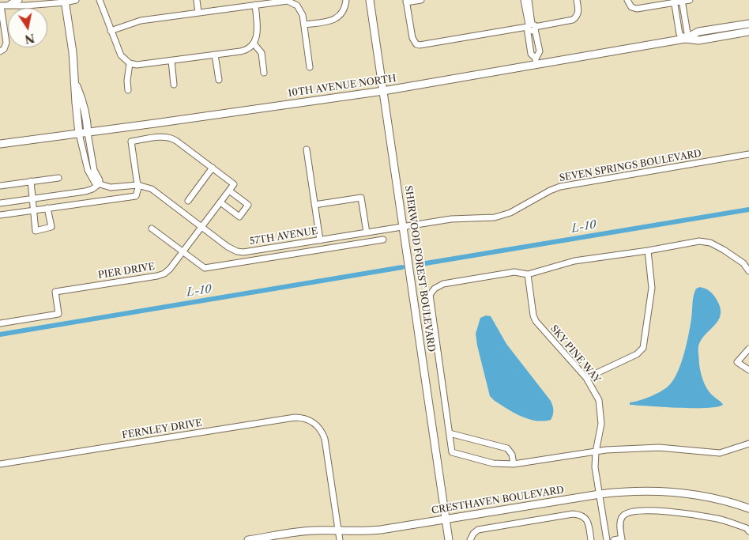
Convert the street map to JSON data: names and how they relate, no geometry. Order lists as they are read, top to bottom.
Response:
{
  "streets": {
    "street": [
      "10TH AVENUE NORTH",
      "SEVEN SPRINGS BOULEVARD",
      "57TH AVENUE",
      "SHERWOOD FOREST BOULEVARD",
      "PIER DRIVE",
      "SKY PINE WAY",
      "FERNLEY DRIVE",
      "CRESTHAVEN BOULEVARD"
    ]
  },
  "crossings": [
    ["10TH AVENUE NORTH", "SHERWOOD FOREST BOULEVARD"],
    ["SEVEN SPRINGS BOULEVARD", "57TH AVENUE"],
    ["SEVEN SPRINGS BOULEVARD", "SHERWOOD FOREST BOULEVARD"],
    ["57TH AVENUE", "SHERWOOD FOREST BOULEVARD"],
    ["57TH AVENUE", "PIER DRIVE"],
    ["SHERWOOD FOREST BOULEVARD", "CRESTHAVEN BOULEVARD"],
    ["SKY PINE WAY", "CRESTHAVEN BOULEVARD"],
    ["FERNLEY DRIVE", "CRESTHAVEN BOULEVARD"]
  ],
  "water": ["L-10"],
  "north": "bottom"
}
